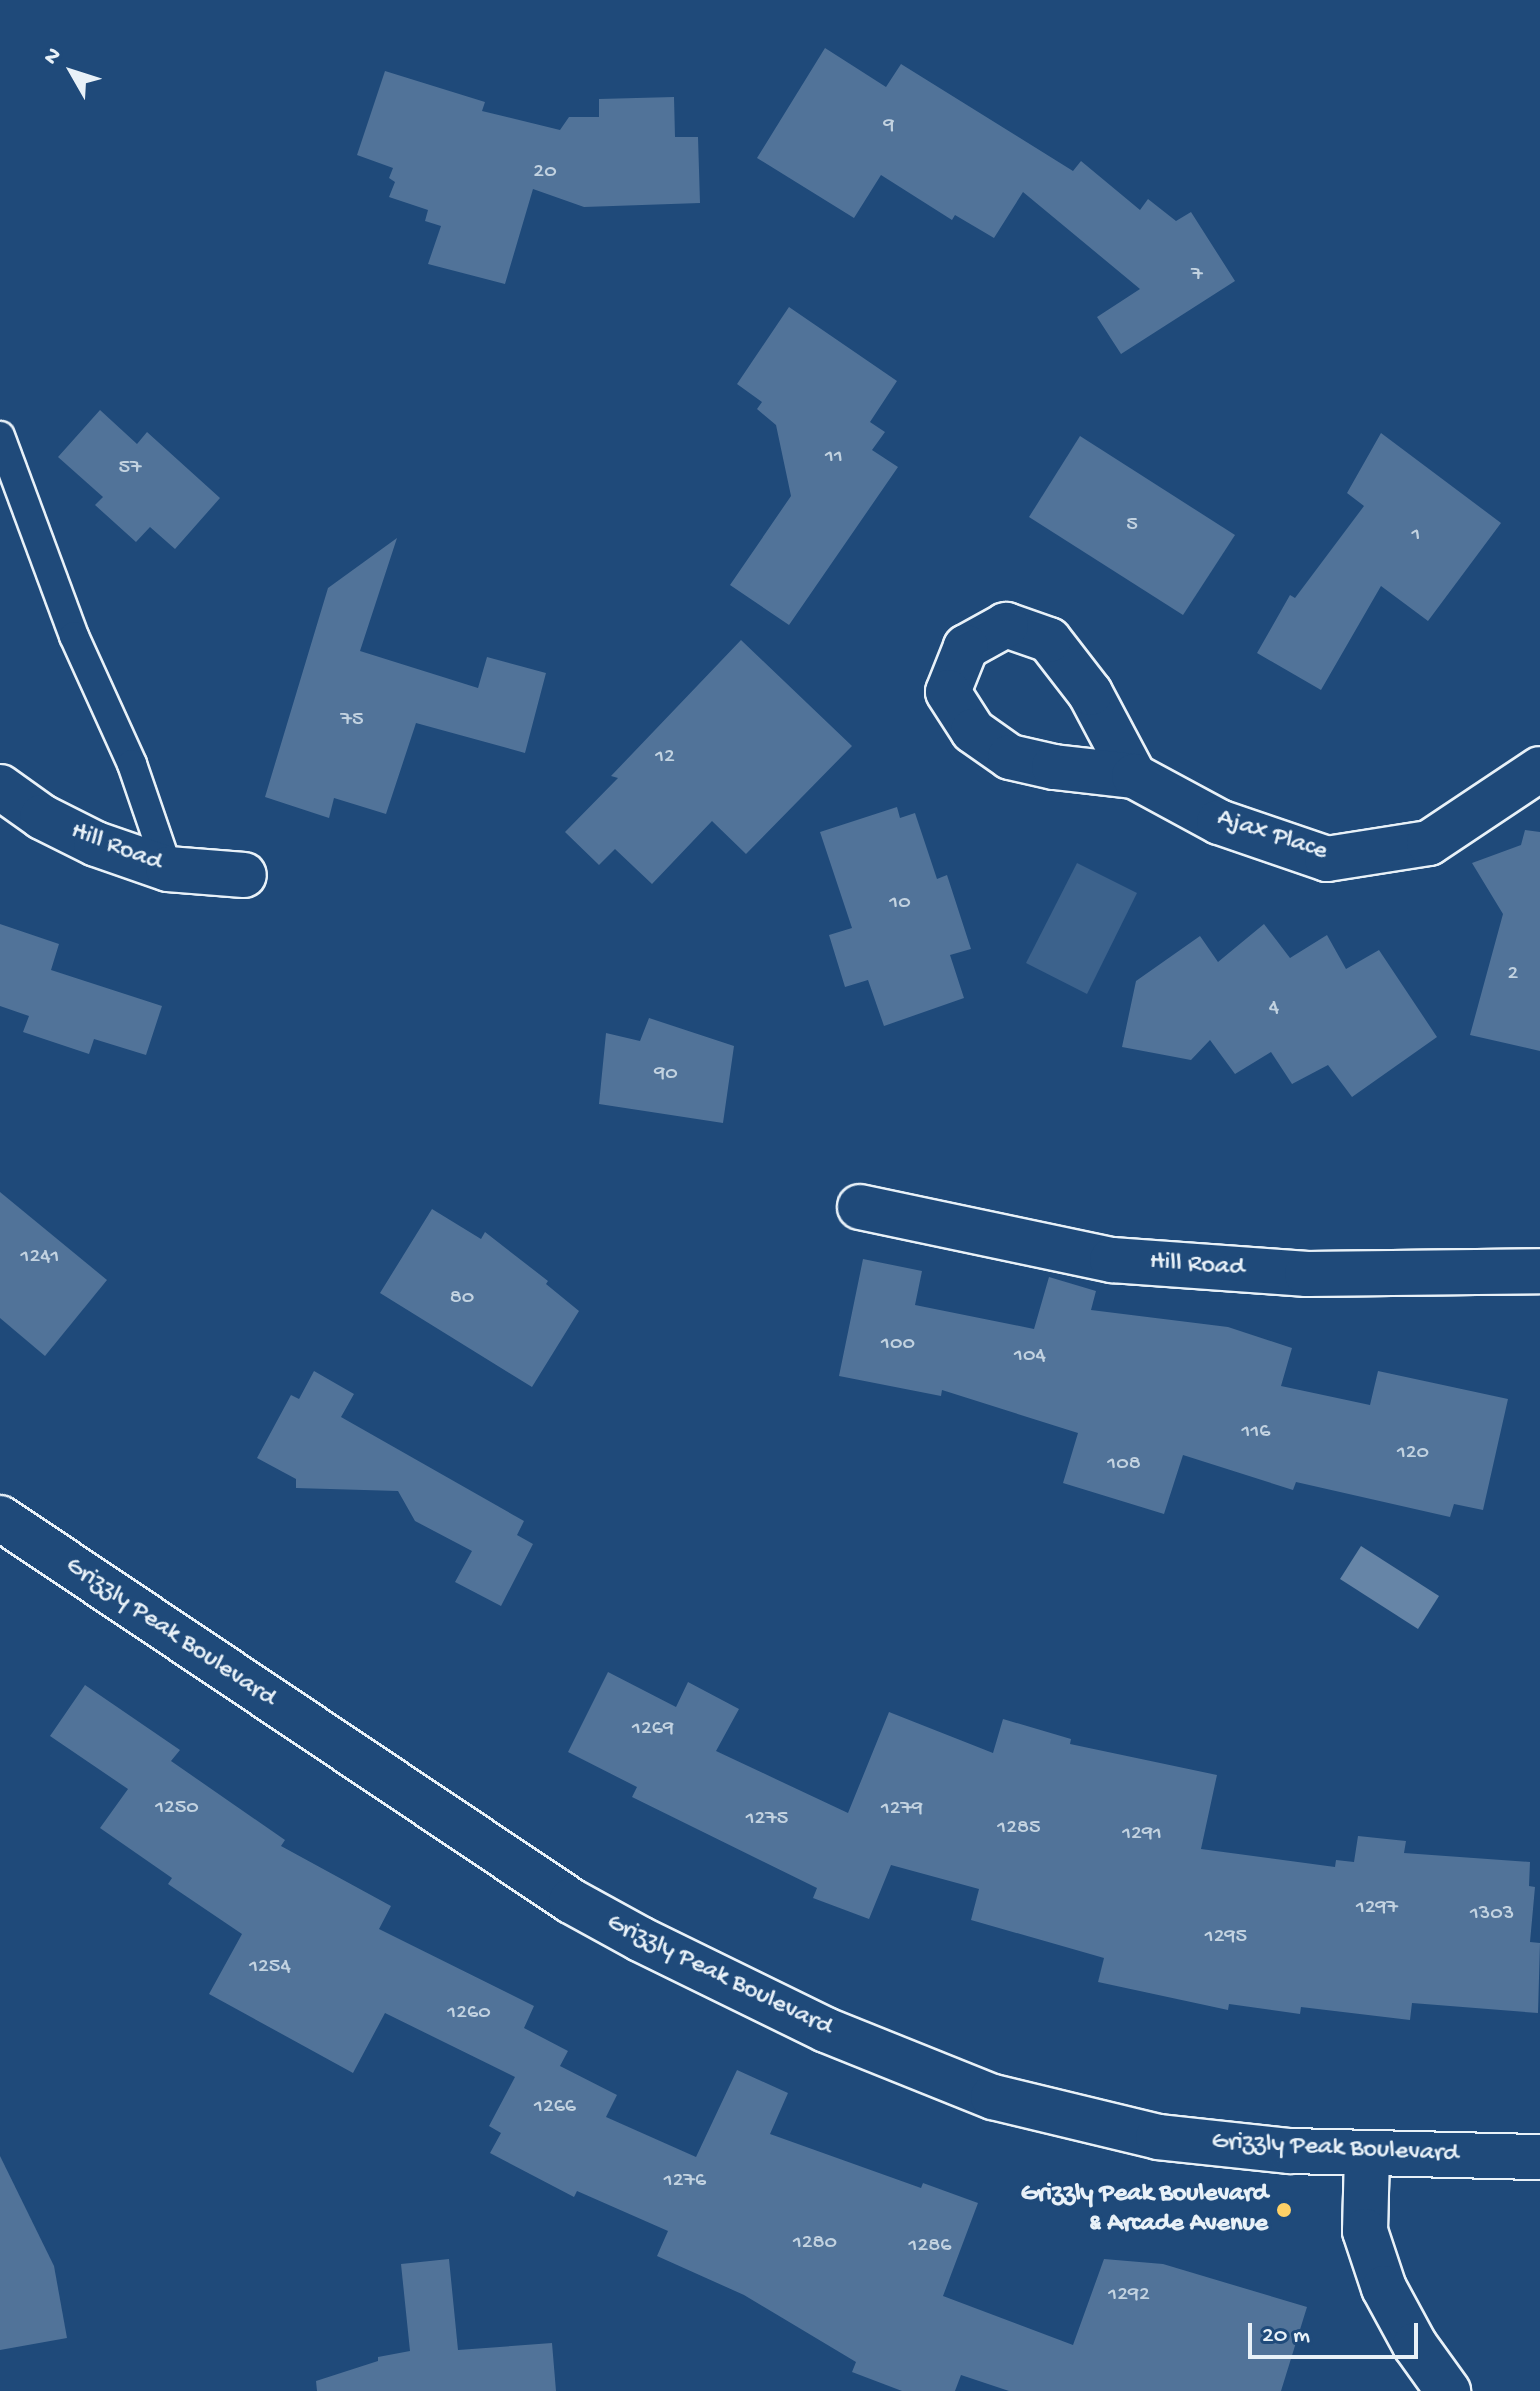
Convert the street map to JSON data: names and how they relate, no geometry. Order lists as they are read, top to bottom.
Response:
{
  "streets": {
    "street": ["Ajax Place", "Hill Road", "Grizzly Peak Boulevard"]
  },
  "places": ["Grizzly Peak Boulevard & Arcade Avenue"],
  "house_numbers": [
    "9",
    "20",
    "7",
    "11",
    "57",
    "5",
    "1",
    "75",
    "12",
    "10",
    "2",
    "4",
    "90",
    "1241",
    "80",
    "100",
    "104",
    "116",
    "120",
    "108",
    "1269",
    "1250",
    "1279",
    "1275",
    "1285",
    "1291",
    "1297",
    "1303",
    "1295",
    "1254",
    "1260",
    "1266",
    "1276",
    "1280",
    "1286",
    "1292"
  ],
  "scale_bar": "20 m",
  "north": "top left"
}
